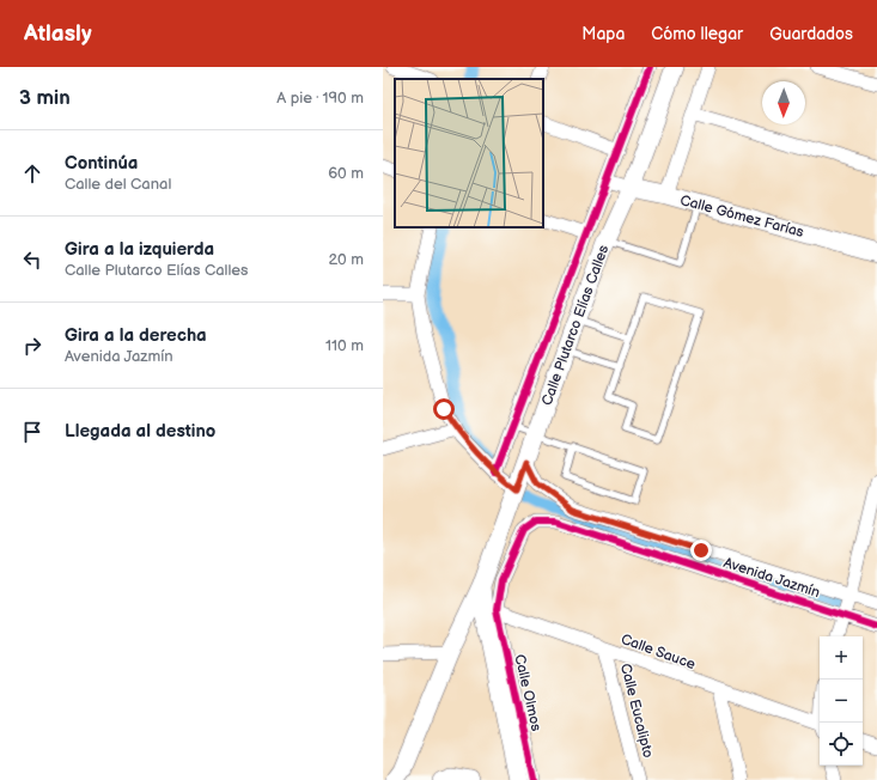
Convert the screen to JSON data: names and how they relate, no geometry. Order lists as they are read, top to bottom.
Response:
{
  "streets": {
    "main road": ["Calle Gómez Farías", "Calle Plutarco Elías Calles", "Calle Olmos"],
    "street": ["Avenida Jazmín", "Calle Sauce", "Calle Eucalipto"]
  },
  "crossings": [
    ["Calle Gómez Farías", "Calle Plutarco Elías Calles"],
    ["Calle Plutarco Elías Calles", "Avenida Jazmín"],
    ["Calle Plutarco Elías Calles", "Calle Sauce"],
    ["Calle Plutarco Elías Calles", "Calle Olmos"],
    ["Avenida Jazmín", "Calle Sauce"],
    ["Avenida Jazmín", "Calle Olmos"],
    ["Calle Sauce", "Calle Olmos"],
    ["Calle Sauce", "Calle Eucalipto"]
  ],
  "north": "bottom",
  "page": {
    "header": "Atlasly",
    "nav": ["Mapa", "Cómo llegar", "Guardados"],
    "heading": ["3 min", "A pie · 190 m"],
    "list": [
      ["Continúa", "Calle del Canal", "60 m"],
      ["Gira a la izquierda", "Calle Plutarco Elías Calles", "20 m"],
      ["Gira a la derecha", "Avenida Jazmín", "110 m"],
      "Llegada al destino"
    ],
    "map_buttons": ["+", "−"]
  }
}
